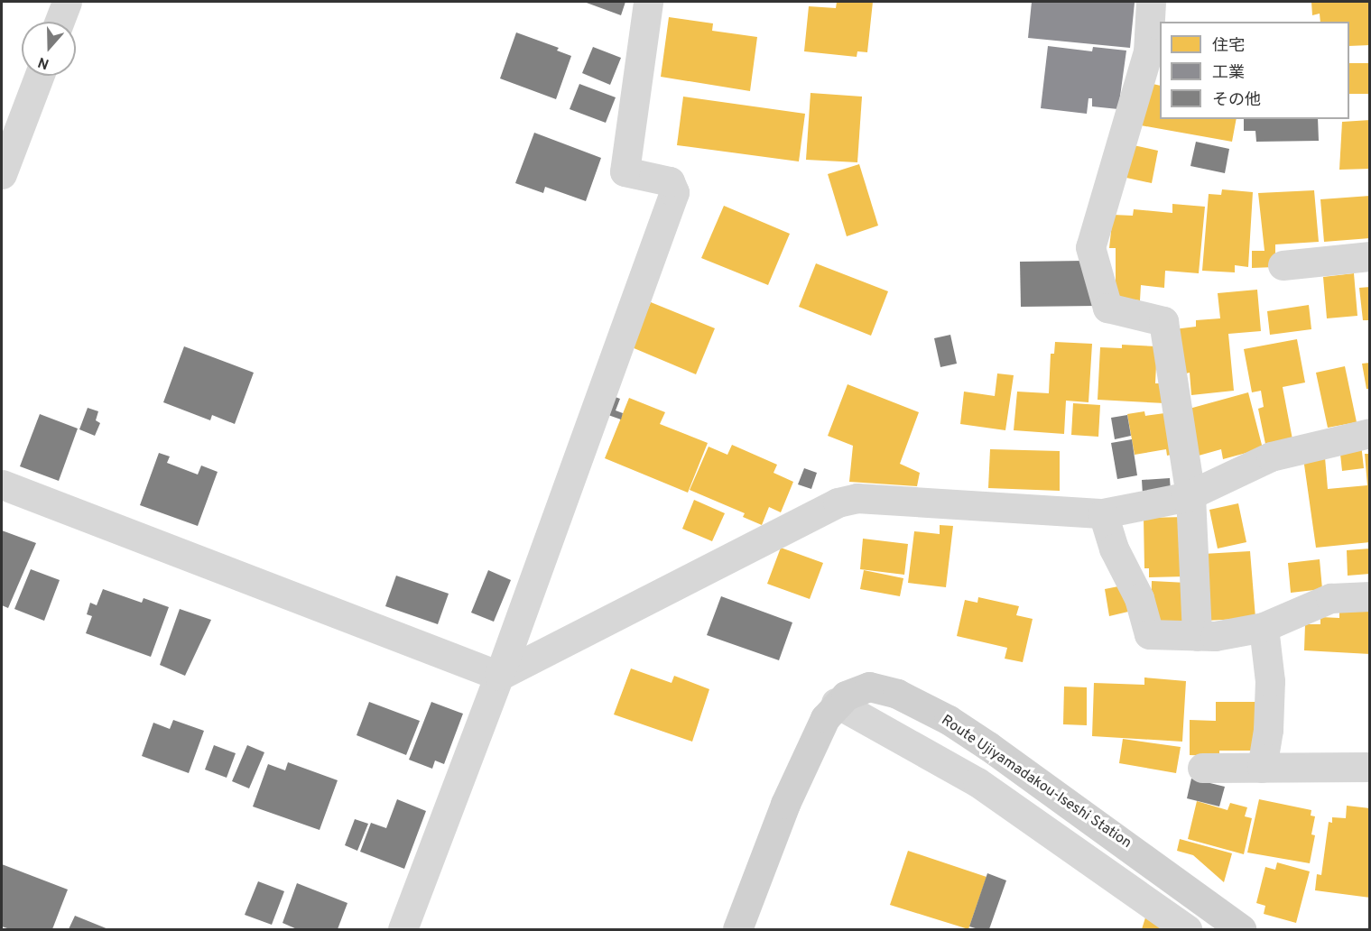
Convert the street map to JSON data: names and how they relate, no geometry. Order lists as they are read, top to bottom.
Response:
{
  "streets": {
    "main road": ["Route Ujiyamadakou-Iseshi Station"]
  },
  "legend": ["住宅", "工業", "その他"],
  "north": "bottom"
}
